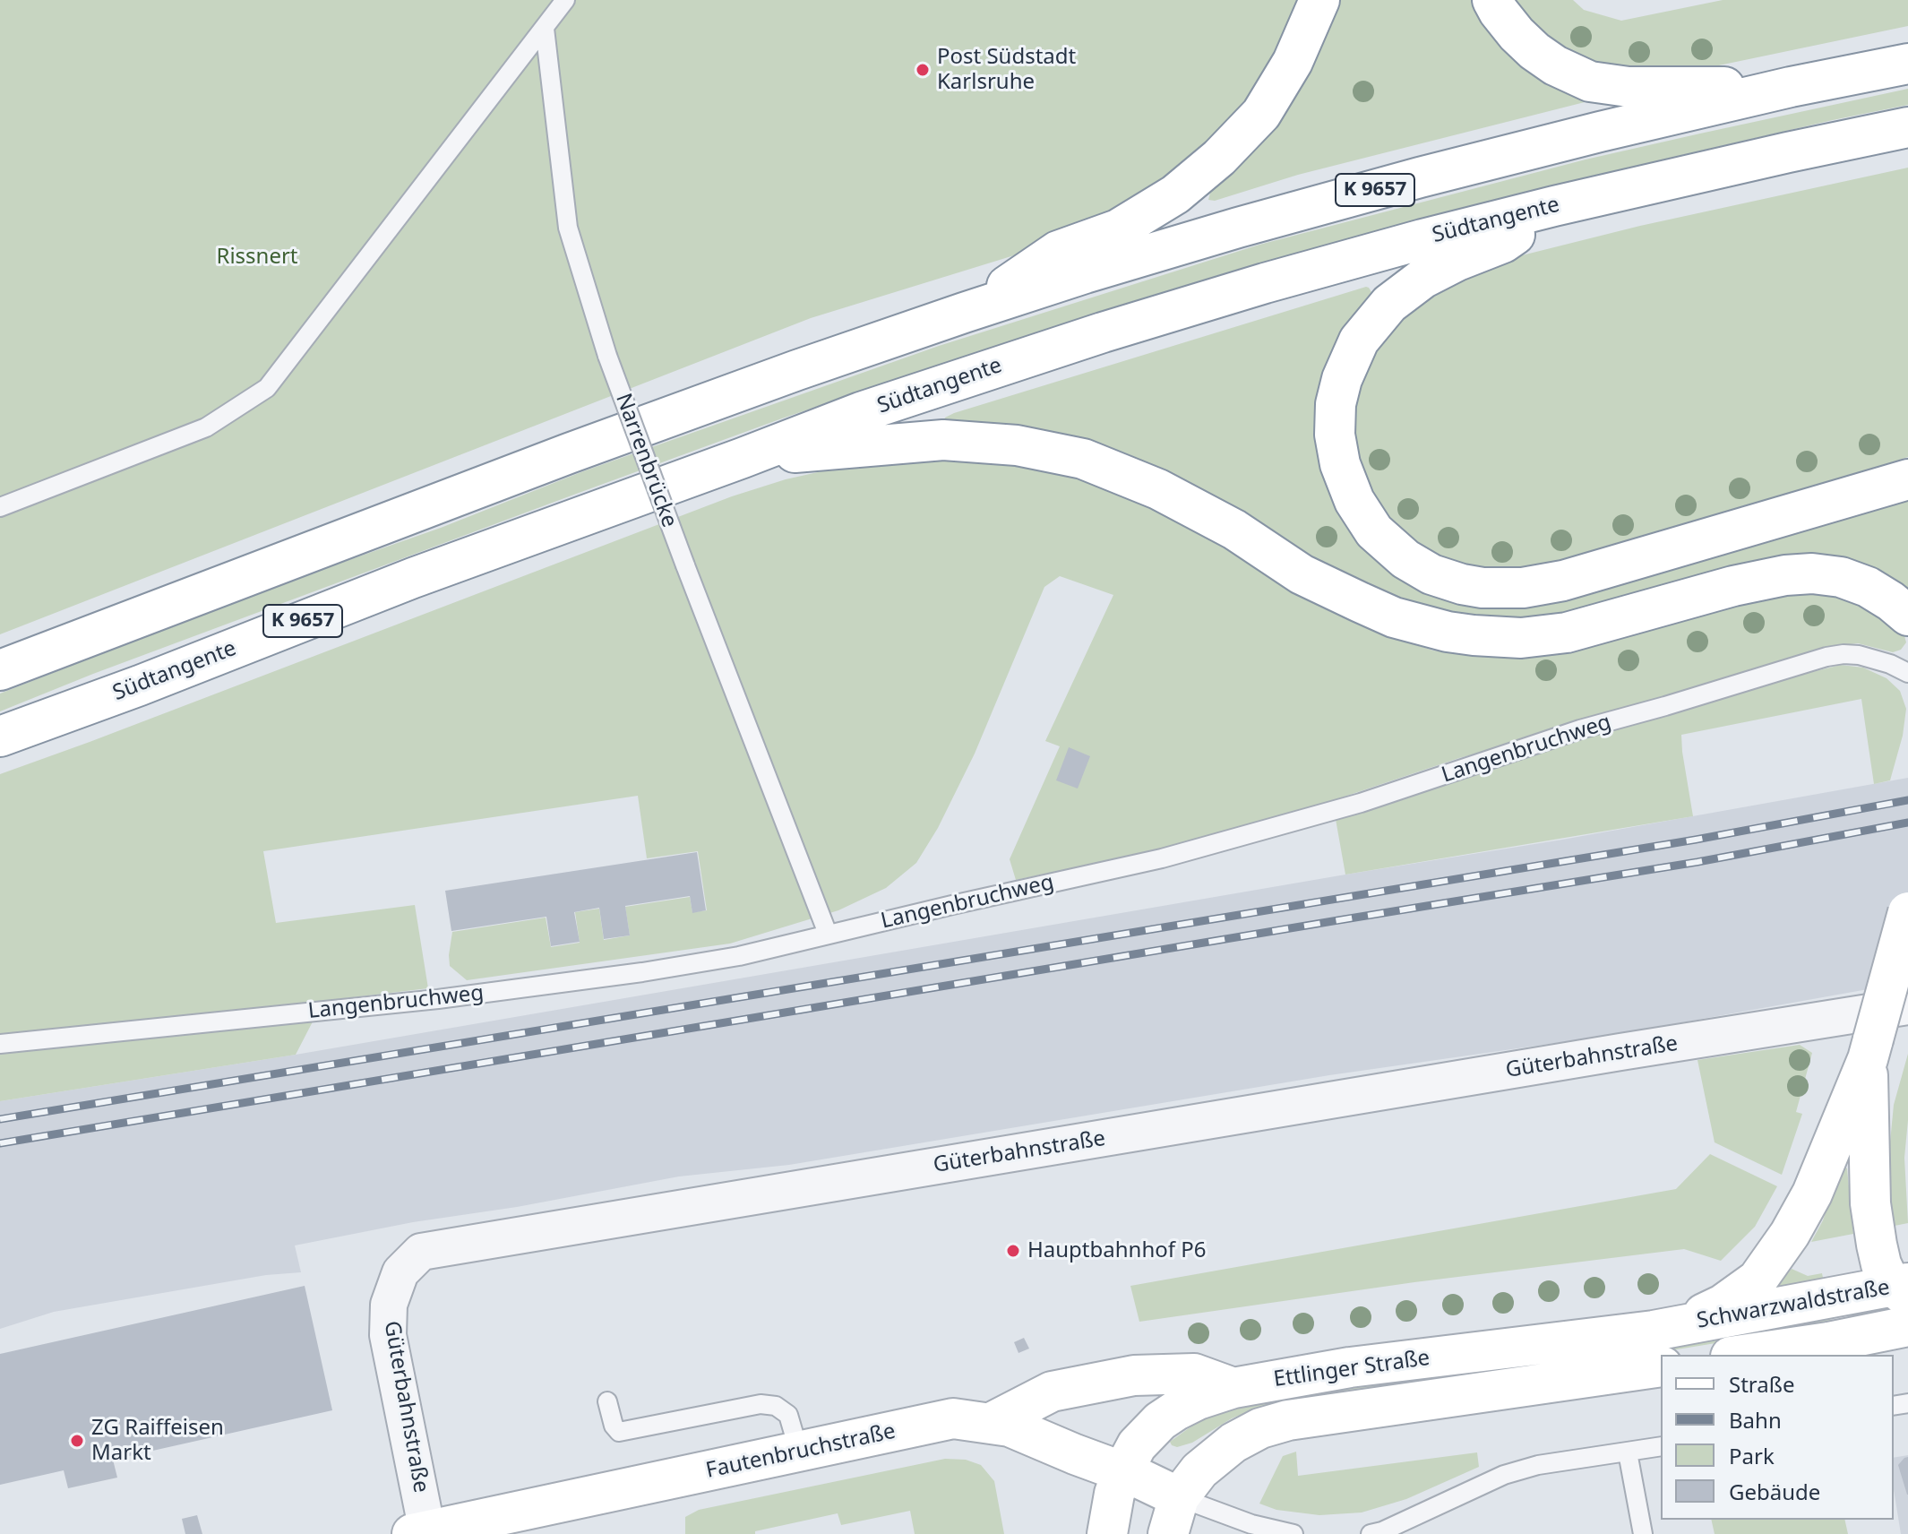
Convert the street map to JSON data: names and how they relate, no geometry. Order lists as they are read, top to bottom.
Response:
{
  "streets": {
    "main road": [
      "K 9657",
      "Südtangente",
      "Schwarzwaldstraße",
      "Ettlinger Straße",
      "Fautenbruchstraße"
    ],
    "street": ["Güterbahnstraße"],
    "lane": ["Narrenbrücke", "Langenbruchweg"]
  },
  "crossings": [
    ["Narrenbrücke", "Langenbruchweg"],
    ["Güterbahnstraße", "Fautenbruchstraße"],
    ["Schwarzwaldstraße", "Ettlinger Straße"],
    ["Ettlinger Straße", "Fautenbruchstraße"]
  ],
  "parks": ["Rissnert"],
  "places": ["Post Südstadt Karlsruhe", "Hauptbahnhof P6", "ZG Raiffeisen Markt"],
  "legend": [
    "Straße",
    "Bahn",
    "Park",
    "Gebäude"
  ]
}
